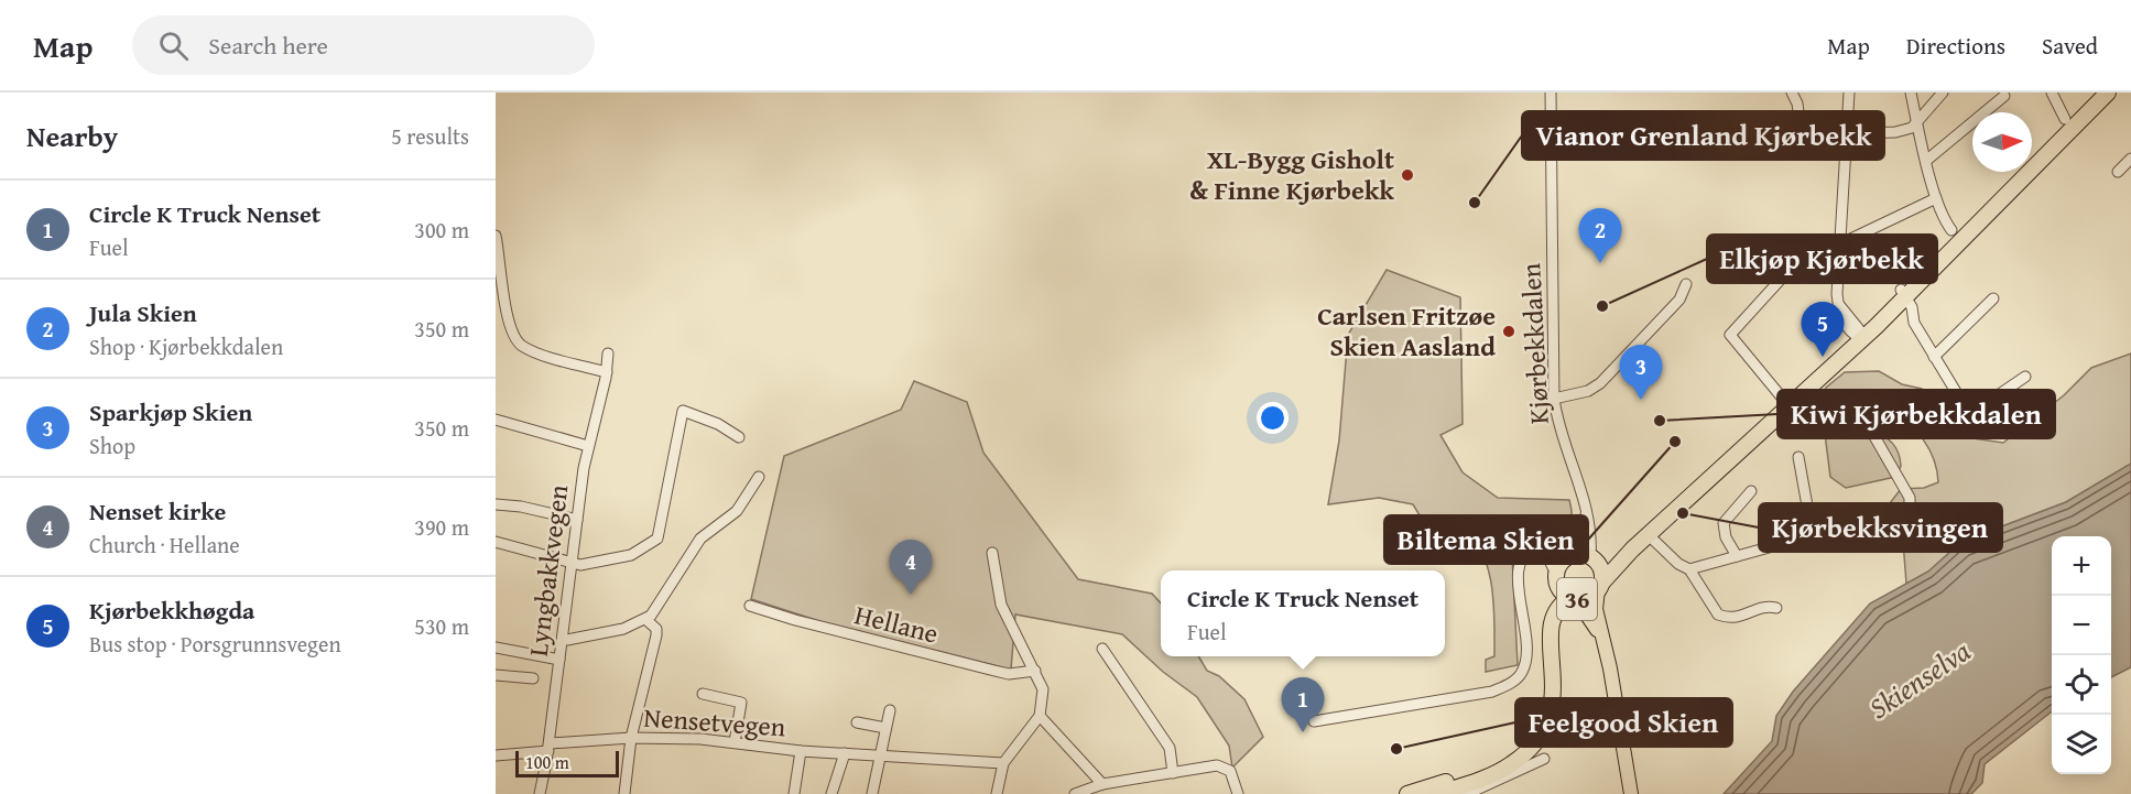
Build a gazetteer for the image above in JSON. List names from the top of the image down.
{
  "streets": {
    "highway": ["36"],
    "street": [
      "Kjørbekkdalen",
      "Lyngbakkvegen",
      "Hellane",
      "Nensetvegen"
    ]
  },
  "crossings": [
    ["Kjørbekkdalen", "36"],
    ["Lyngbakkvegen", "Nensetvegen"]
  ],
  "water": ["Skienselva"],
  "places": [
    "XL-Bygg Gisholt & Finne Kjørbekk",
    "Vianor Grenland Kjørbekk",
    "Elkjøp Kjørbekk",
    "Carlsen Fritzøe Skien Aasland",
    "Kiwi Kjørbekkdalen",
    "Biltema Skien",
    "Kjørbekksvingen",
    "Feelgood Skien"
  ],
  "scale_bar": "100 m",
  "north": "right",
  "page": {
    "header": "Map",
    "search": "Search here",
    "nav": ["Map", "Directions", "Saved"],
    "heading": ["Nearby", "5 results"],
    "list": [
      {
        "mark": "1",
        "name": "Circle K Truck Nenset",
        "note": "Fuel",
        "value": "300 m"
      },
      {
        "mark": "2",
        "name": "Jula Skien",
        "note": "Shop · Kjørbekkdalen",
        "value": "350 m"
      },
      {
        "mark": "3",
        "name": "Sparkjøp Skien",
        "note": "Shop",
        "value": "350 m"
      },
      {
        "mark": "4",
        "name": "Nenset kirke",
        "note": "Church · Hellane",
        "value": "390 m"
      },
      {
        "mark": "5",
        "name": "Kjørbekkhøgda",
        "note": "Bus stop · Porsgrunnsvegen",
        "value": "530 m"
      }
    ],
    "pins": [
      "2",
      "5",
      "3",
      "4",
      "1"
    ],
    "map_buttons": ["+", "−"],
    "popup": ["Circle K Truck Nenset", "Fuel"],
    "scale": "100 m"
  }
}
